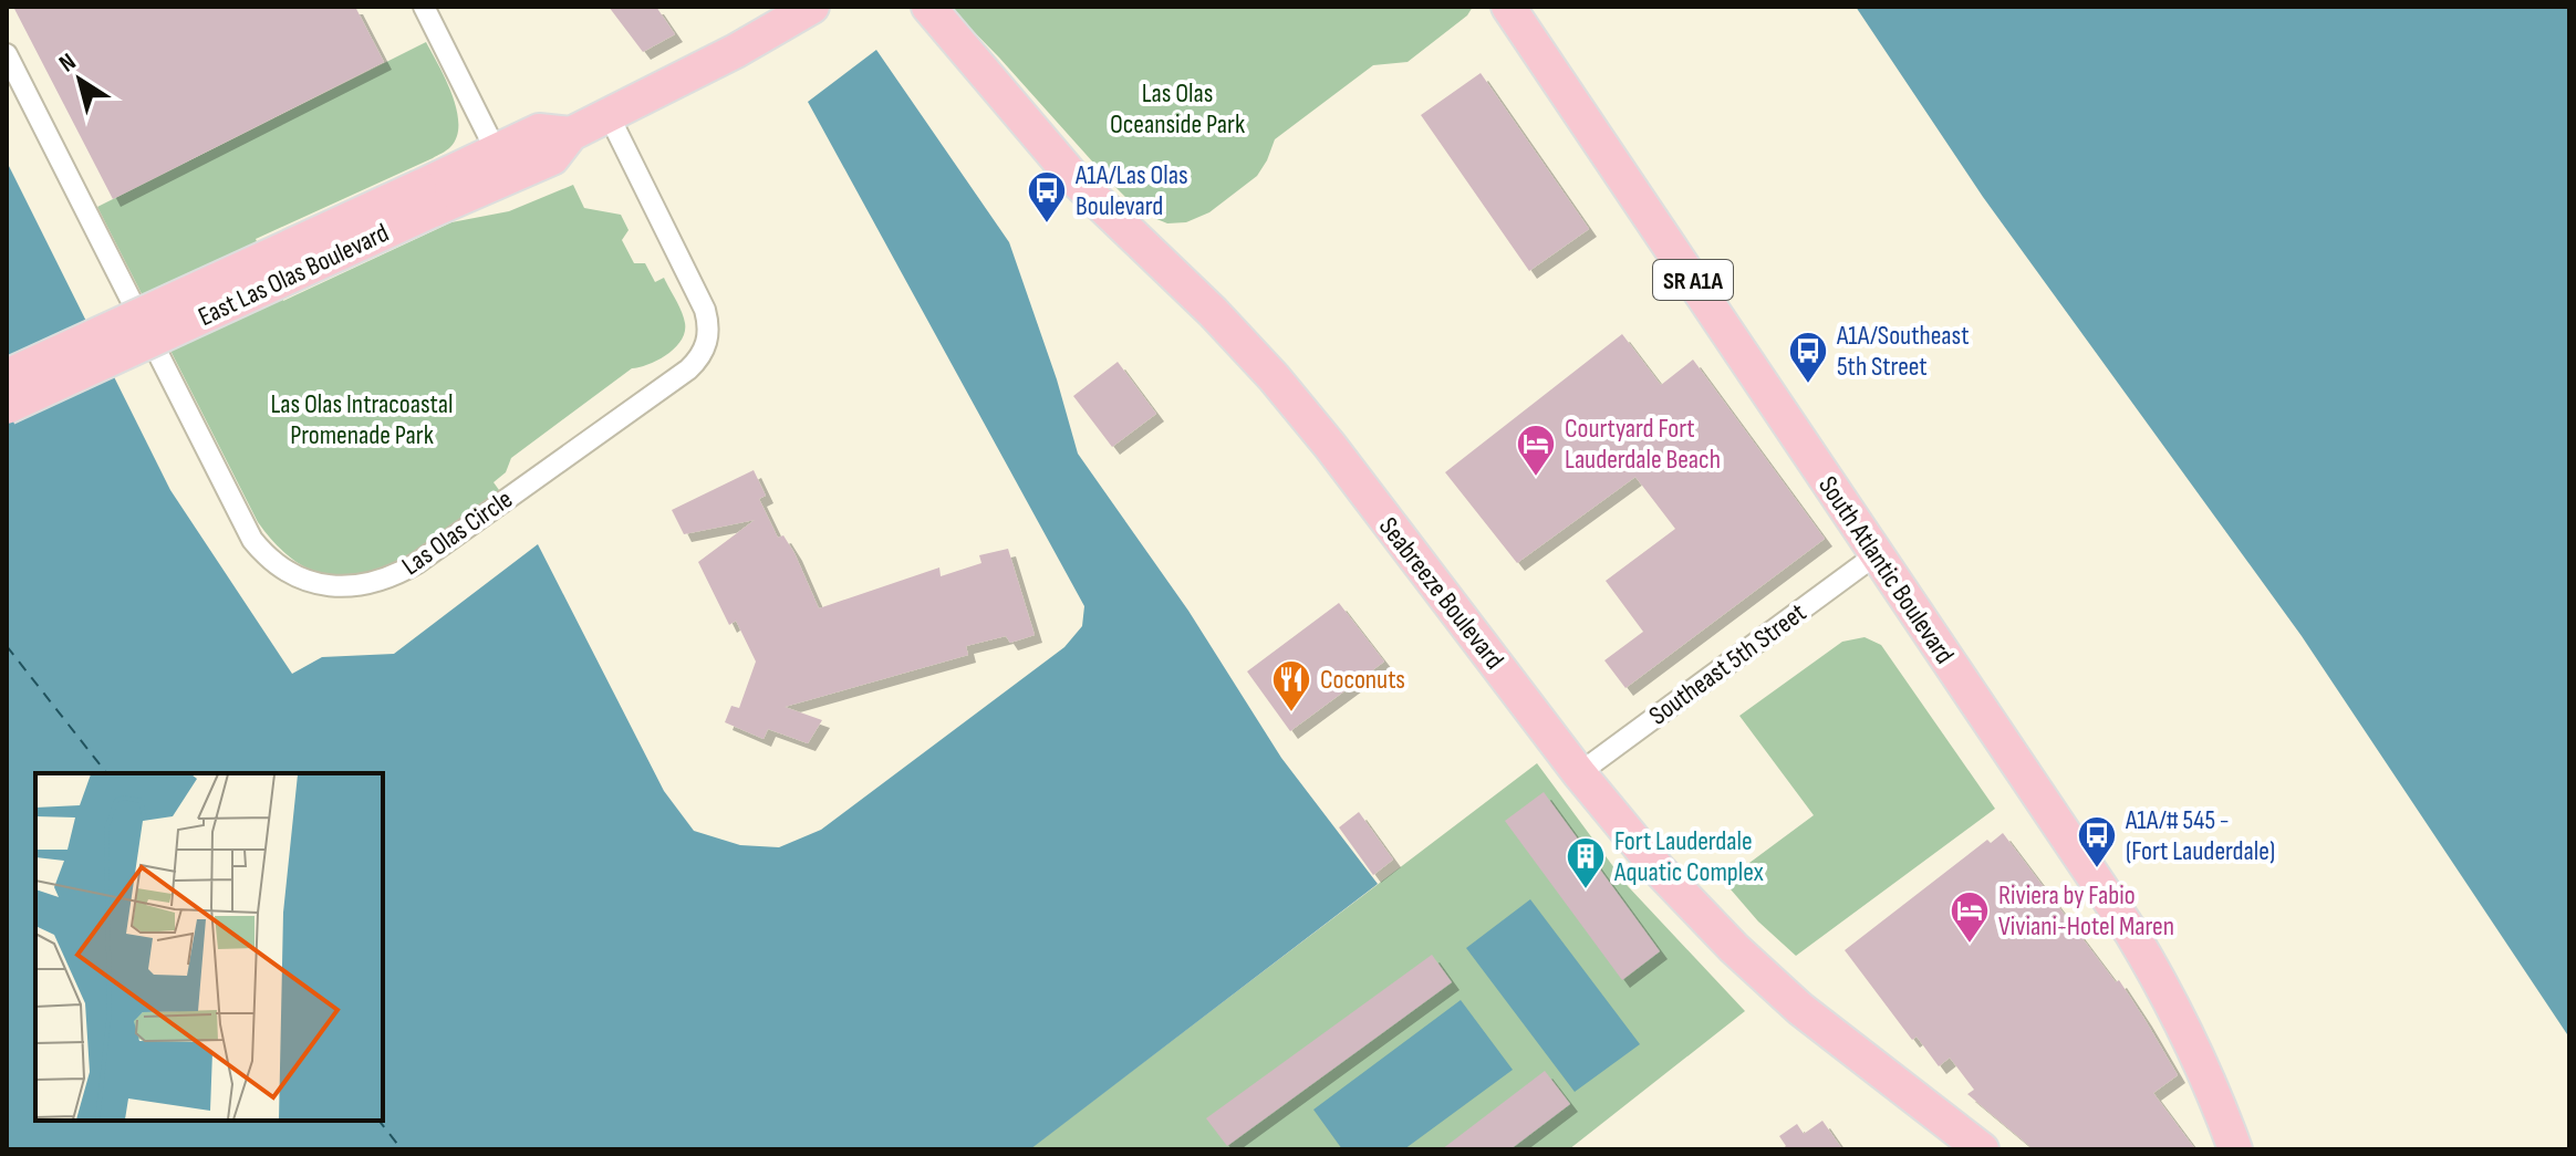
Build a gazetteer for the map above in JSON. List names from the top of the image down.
{
  "streets": {
    "main road": [
      "East Las Olas Boulevard",
      "SR A1A",
      "South Atlantic Boulevard",
      "Seabreeze Boulevard"
    ],
    "street": ["Las Olas Circle", "Southeast 5th Street"]
  },
  "crossings": [
    ["East Las Olas Boulevard", "Las Olas Circle"],
    ["South Atlantic Boulevard", "Southeast 5th Street"],
    ["Seabreeze Boulevard", "Southeast 5th Street"]
  ],
  "parks": ["Las Olas Oceanside Park", "Las Olas Intracoastal Promenade Park"],
  "places": {
    "bus stop": ["A1A/Las Olas Boulevard", "A1A/Southeast 5th Street", "A1A/# 545 - (Fort Lauderdale)"],
    "hotel": ["Courtyard Fort Lauderdale Beach", "Riviera by Fabio Viviani-Hotel Maren"],
    "restaurant": ["Coconuts"],
    "building": ["Fort Lauderdale Aquatic Complex"]
  },
  "north": "top left"
}
